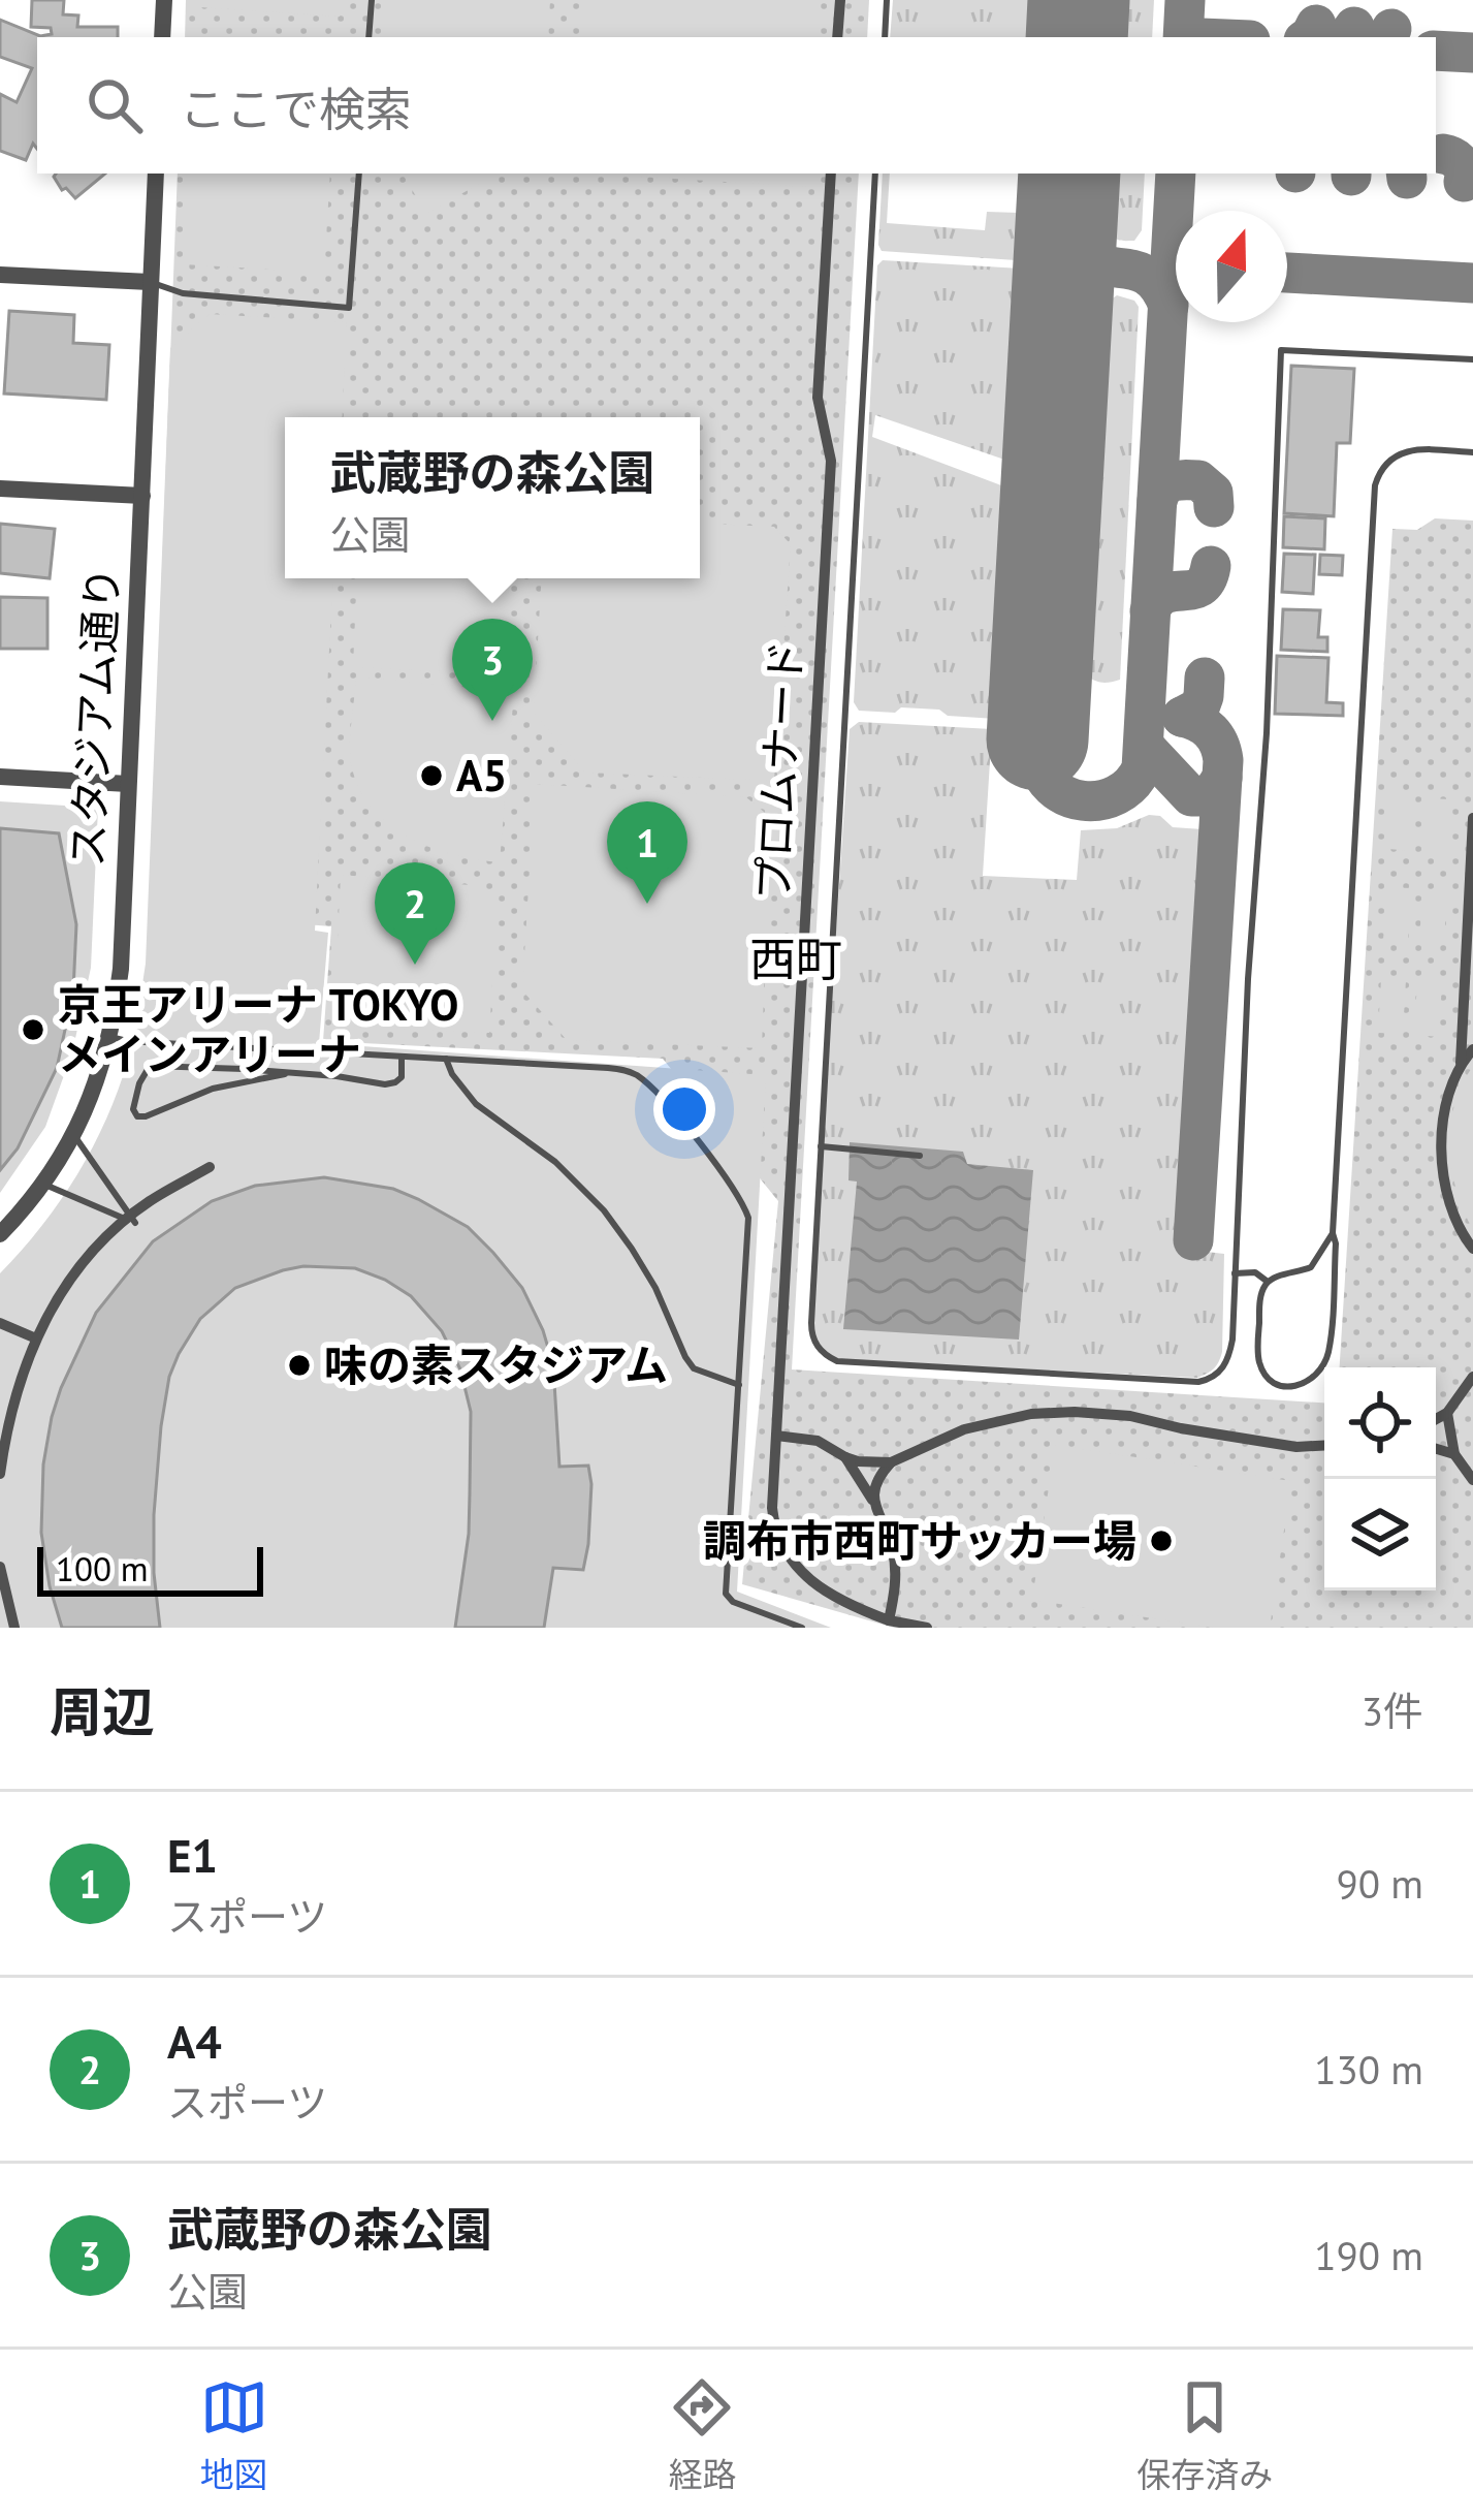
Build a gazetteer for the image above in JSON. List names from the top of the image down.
{
  "streets": {
    "street": ["スタジアム通り", "プロムナード"]
  },
  "districts": ["西町"],
  "places": [
    "A5",
    "京王アリーナ TOKYO メインアリーナ",
    "味の素スタジアム",
    "調布市西町サッカー場"
  ],
  "scale_bar": "100 m",
  "north": "top",
  "page": {
    "search": "ここで検索",
    "popup": ["武蔵野の森公園", "公園"],
    "pins": ["3", "1", "2"],
    "scale": "100 m",
    "heading": ["周辺", "3件"],
    "list": [
      {
        "mark": "1",
        "name": "E1",
        "note": "スポーツ",
        "value": "90 m"
      },
      {
        "mark": "2",
        "name": "A4",
        "note": "スポーツ",
        "value": "130 m"
      },
      {
        "mark": "3",
        "name": "武蔵野の森公園",
        "note": "公園",
        "value": "190 m"
      }
    ],
    "nav": ["地図", "経路", "保存済み"]
  }
}
